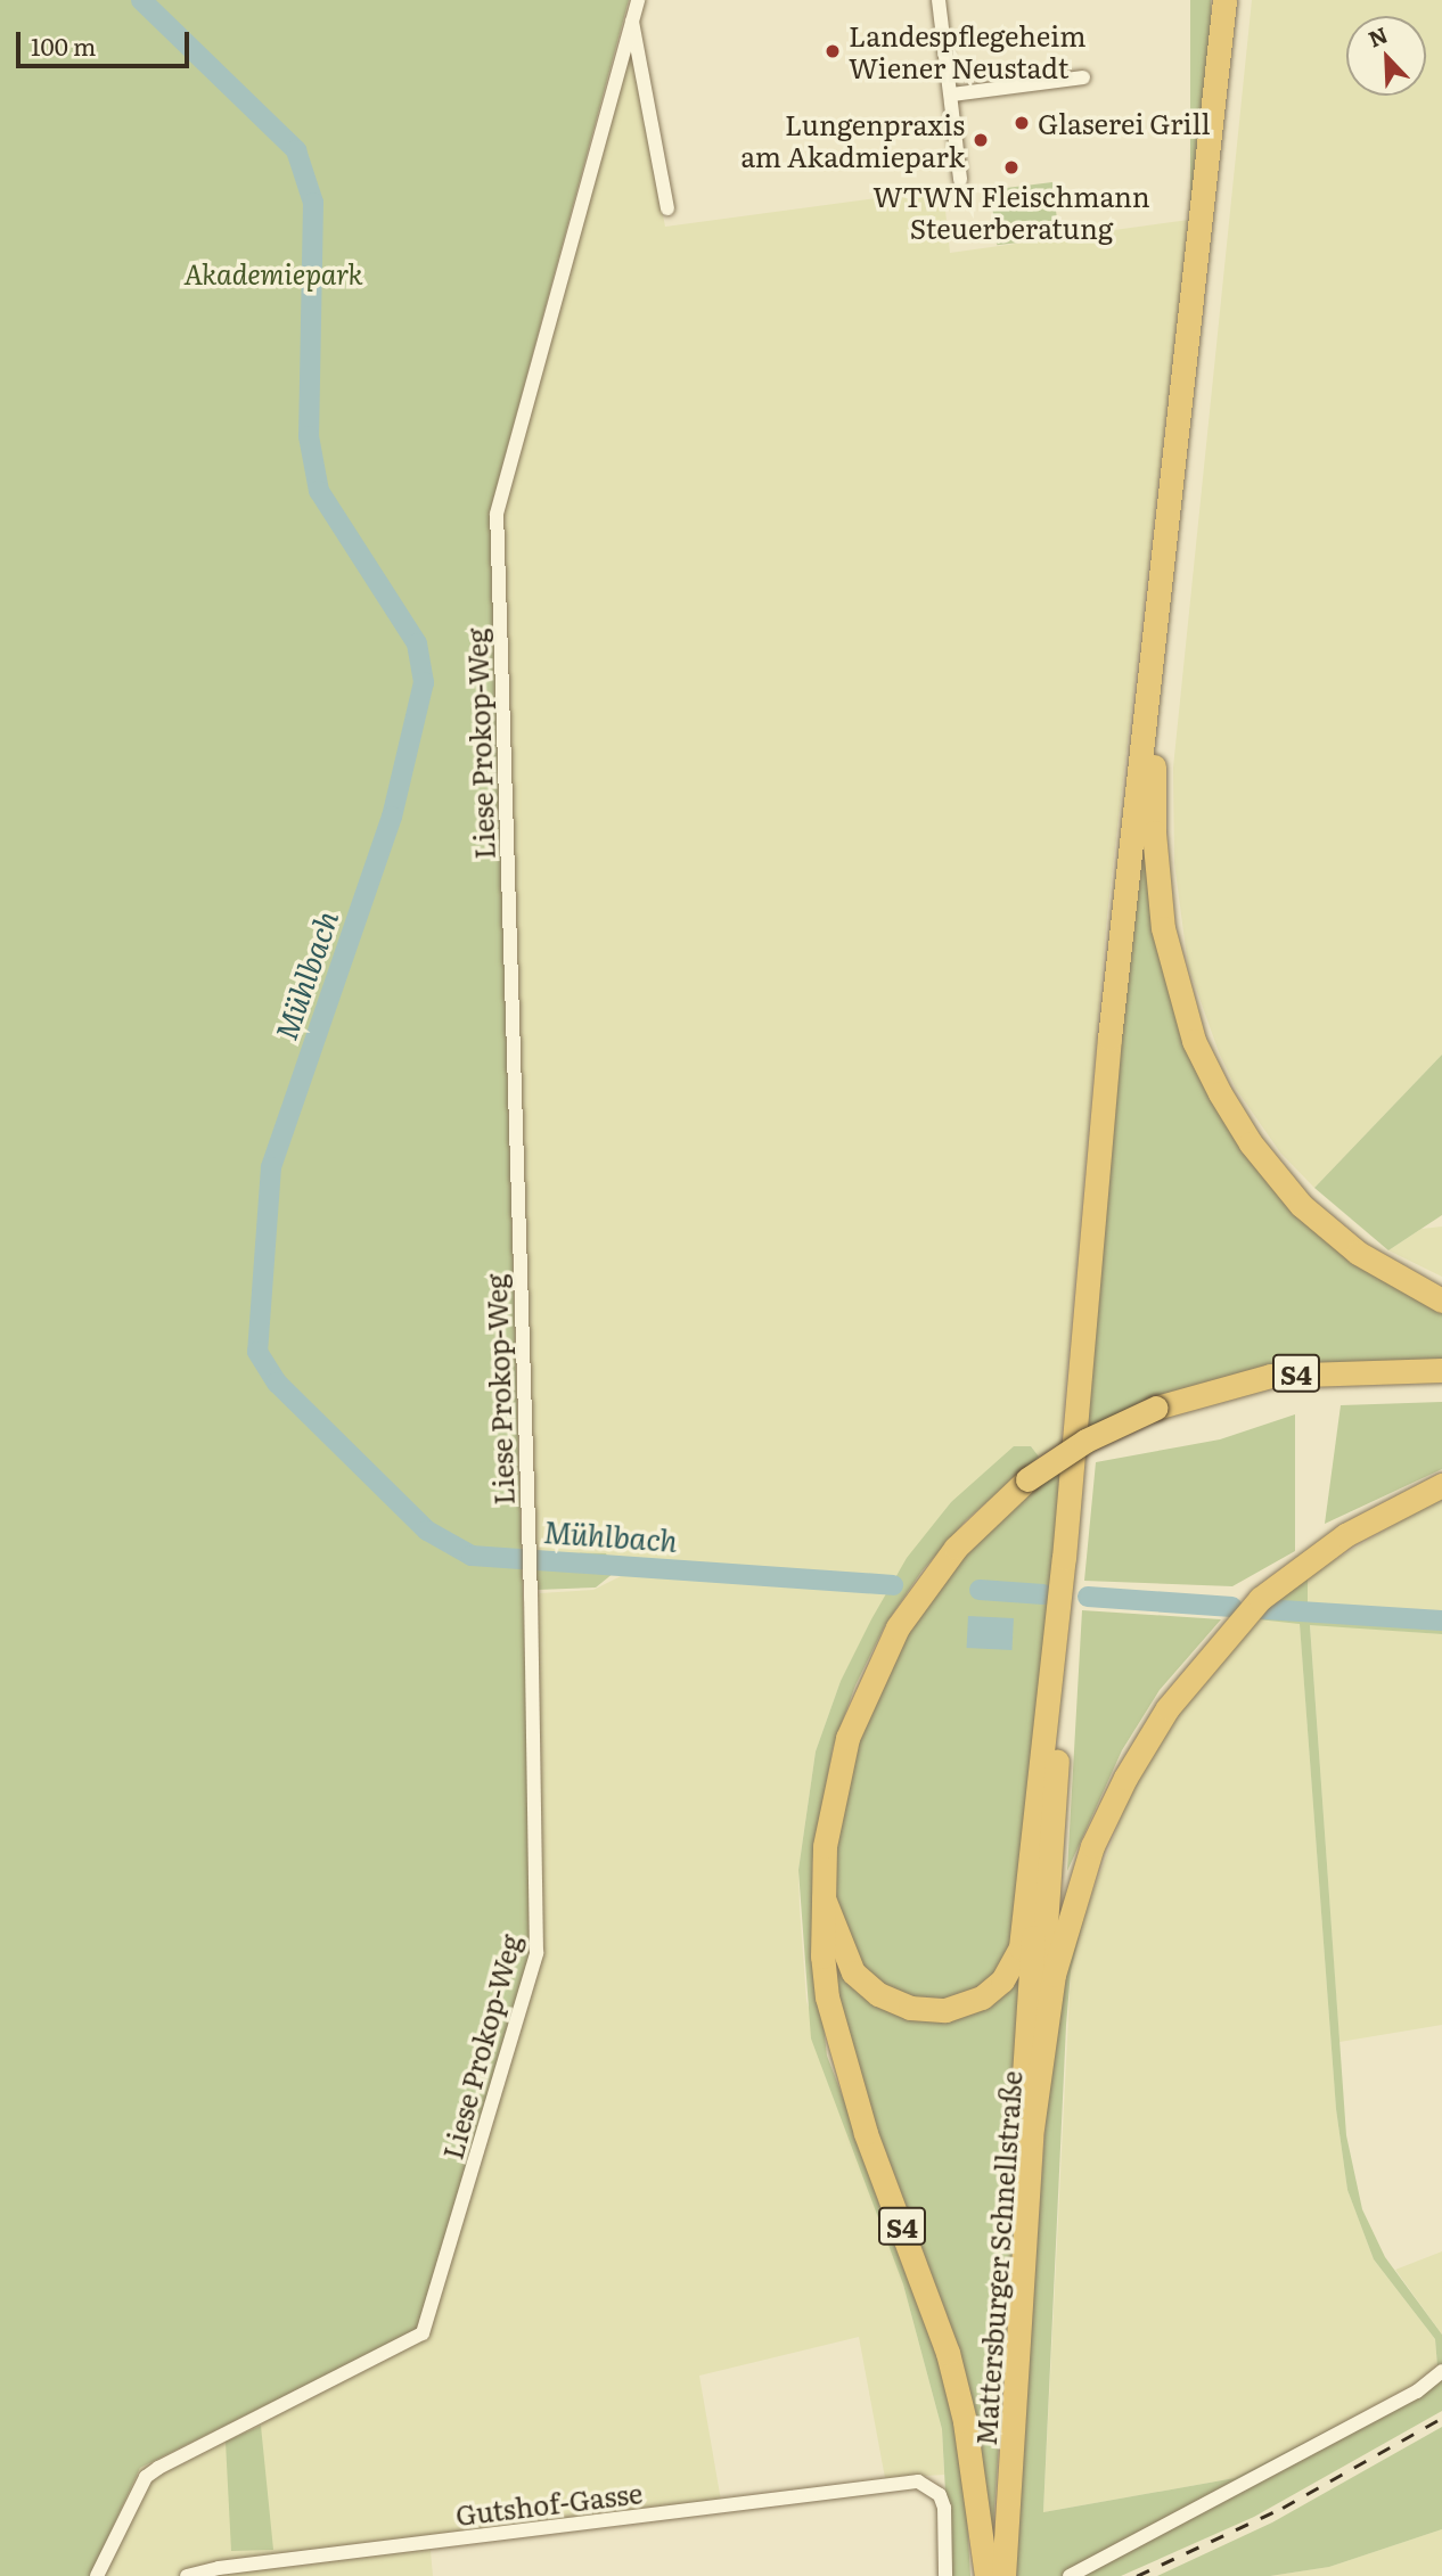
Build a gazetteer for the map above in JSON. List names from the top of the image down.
{
  "streets": {
    "highway": ["S4", "Mattersburger Schnellstraße"],
    "street": ["Liese Prokop-Weg", "Gutshof-Gasse"]
  },
  "water": ["Mühlbach"],
  "parks": ["Akademiepark"],
  "places": [
    "Landespflegeheim Wiener Neustadt",
    "Glaserei Grill",
    "Lungenpraxis am Akadmiepark",
    "WTWN Fleischmann Steuerberatung"
  ],
  "scale_bar": "100 m",
  "north": "top left"
}
